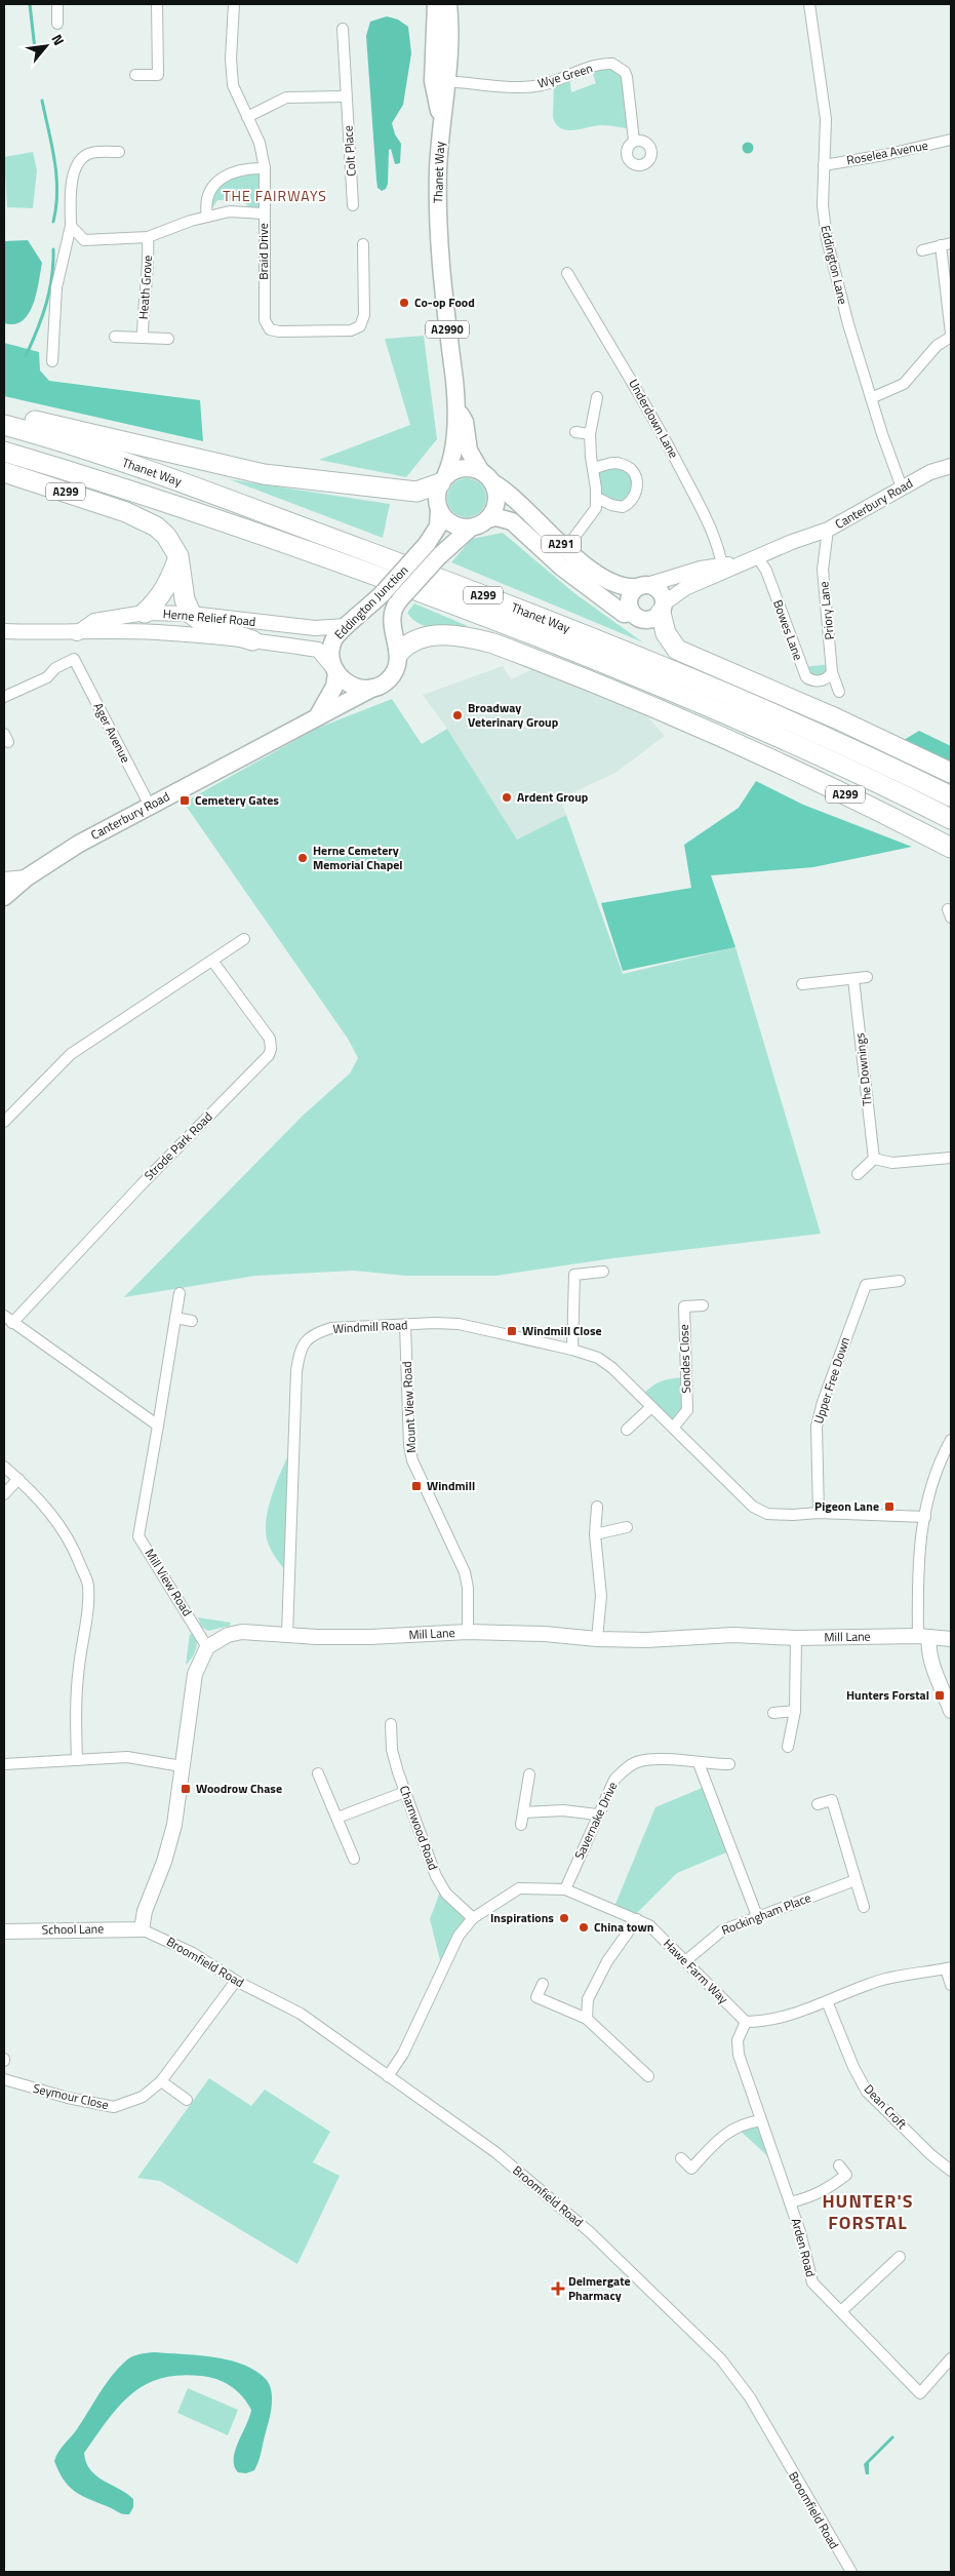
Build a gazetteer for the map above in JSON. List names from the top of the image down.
{
  "streets": {
    "highway": ["Thanet Way", "A299"],
    "main road": [
      "A2990",
      "Canterbury Road",
      "A291",
      "Eddington Junction"
    ],
    "street": [
      "Wye Green",
      "Colt Place",
      "Roselea Avenue",
      "Braid Drive",
      "Eddington Lane",
      "Heath Grove",
      "Underdown Lane",
      "Priory Lane",
      "Herne Relief Road",
      "Bowes Lane",
      "Ager Avenue",
      "The Downings",
      "Strode Park Road",
      "Windmill Road",
      "Sondes Close",
      "Upper Free Down",
      "Mount View Road",
      "Mill View Road",
      "Mill Lane",
      "Savernake Drive",
      "Charnwood Road",
      "Rockingham Place",
      "School Lane",
      "Broomfield Road",
      "Hawe Farm Way",
      "Seymour Close",
      "Dean Croft",
      "Arden Road"
    ]
  },
  "crossings": [
    ["Wye Green", "Thanet Way"],
    ["Roselea Avenue", "Eddington Lane"],
    ["Thanet Way", "A291"],
    ["Thanet Way", "Eddington Junction"],
    ["Eddington Lane", "Canterbury Road"],
    ["Underdown Lane", "Canterbury Road"],
    ["A299", "Eddington Junction"],
    ["A299", "Herne Relief Road"],
    ["Canterbury Road", "A291"],
    ["Canterbury Road", "Eddington Junction"],
    ["Canterbury Road", "Priory Lane"],
    ["Canterbury Road", "Bowes Lane"],
    ["Canterbury Road", "Ager Avenue"],
    ["A291", "Eddington Junction"],
    ["Eddington Junction", "Herne Relief Road"],
    ["Priory Lane", "Bowes Lane"],
    ["Windmill Road", "Sondes Close"],
    ["Windmill Road", "Upper Free Down"],
    ["Windmill Road", "Mount View Road"],
    ["Windmill Road", "Mill Lane"],
    ["Mount View Road", "Mill Lane"],
    ["Mill View Road", "Mill Lane"],
    ["Savernake Drive", "Hawe Farm Way"],
    ["Charnwood Road", "Hawe Farm Way"],
    ["Rockingham Place", "Hawe Farm Way"],
    ["School Lane", "Broomfield Road"],
    ["Broomfield Road", "Hawe Farm Way"],
    ["Broomfield Road", "Seymour Close"],
    ["Hawe Farm Way", "Arden Road"]
  ],
  "districts": ["THE FAIRWAYS", "HUNTER'S FORSTAL"],
  "places": {
    "other": [
      "Co-op Food",
      "Broadway Veterinary Group",
      "Ardent Group",
      "Herne Cemetery Memorial Chapel",
      "Inspirations",
      "China town"
    ],
    "transit": [
      "Cemetery Gates",
      "Windmill Close",
      "Windmill",
      "Pigeon Lane",
      "Hunters Forstal",
      "Woodrow Chase"
    ],
    "health": ["Delmergate Pharmacy"]
  },
  "north": "top right"
}
